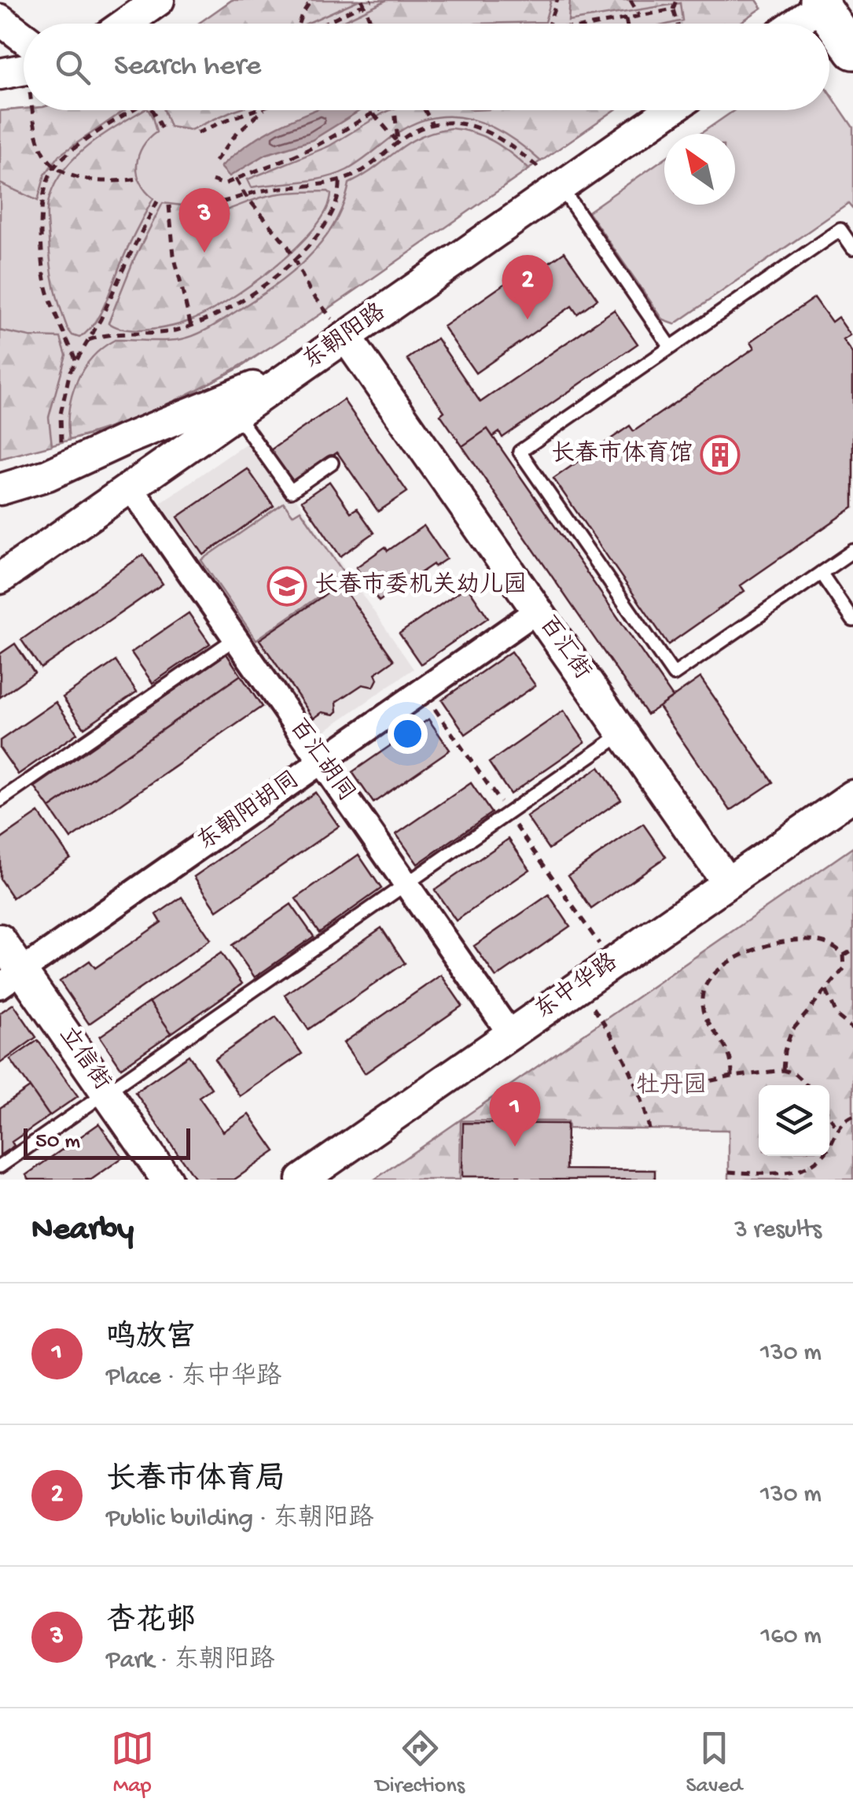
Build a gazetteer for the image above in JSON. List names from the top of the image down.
{
  "streets": {
    "street": [
      "东朝阳路",
      "百汇街",
      "百汇胡同",
      "东朝阳胡同",
      "东中华路",
      "立信街"
    ]
  },
  "crossings": [
    ["东朝阳路", "百汇街"],
    ["东朝阳路", "百汇胡同"],
    ["百汇街", "东朝阳胡同"],
    ["百汇街", "东中华路"],
    ["百汇胡同", "东朝阳胡同"],
    ["百汇胡同", "东中华路"],
    ["东朝阳胡同", "立信街"]
  ],
  "parks": ["牡丹园"],
  "places": {
    "building": ["长春市体育馆"],
    "school or university": ["长春市委机关幼儿园"]
  },
  "scale_bar": "50 m",
  "north": "top left",
  "page": {
    "search": "Search here",
    "pins": ["3", "2", "1"],
    "scale": "50 m",
    "heading": ["Nearby", "3 results"],
    "list": [
      {
        "mark": "1",
        "name": "鸣放宫",
        "note": "Place · 东中华路",
        "value": "130 m"
      },
      {
        "mark": "2",
        "name": "长春市体育局",
        "note": "Public building · 东朝阳路",
        "value": "130 m"
      },
      {
        "mark": "3",
        "name": "杏花邨",
        "note": "Park · 东朝阳路",
        "value": "160 m"
      }
    ],
    "nav": ["Map", "Directions", "Saved"]
  }
}
